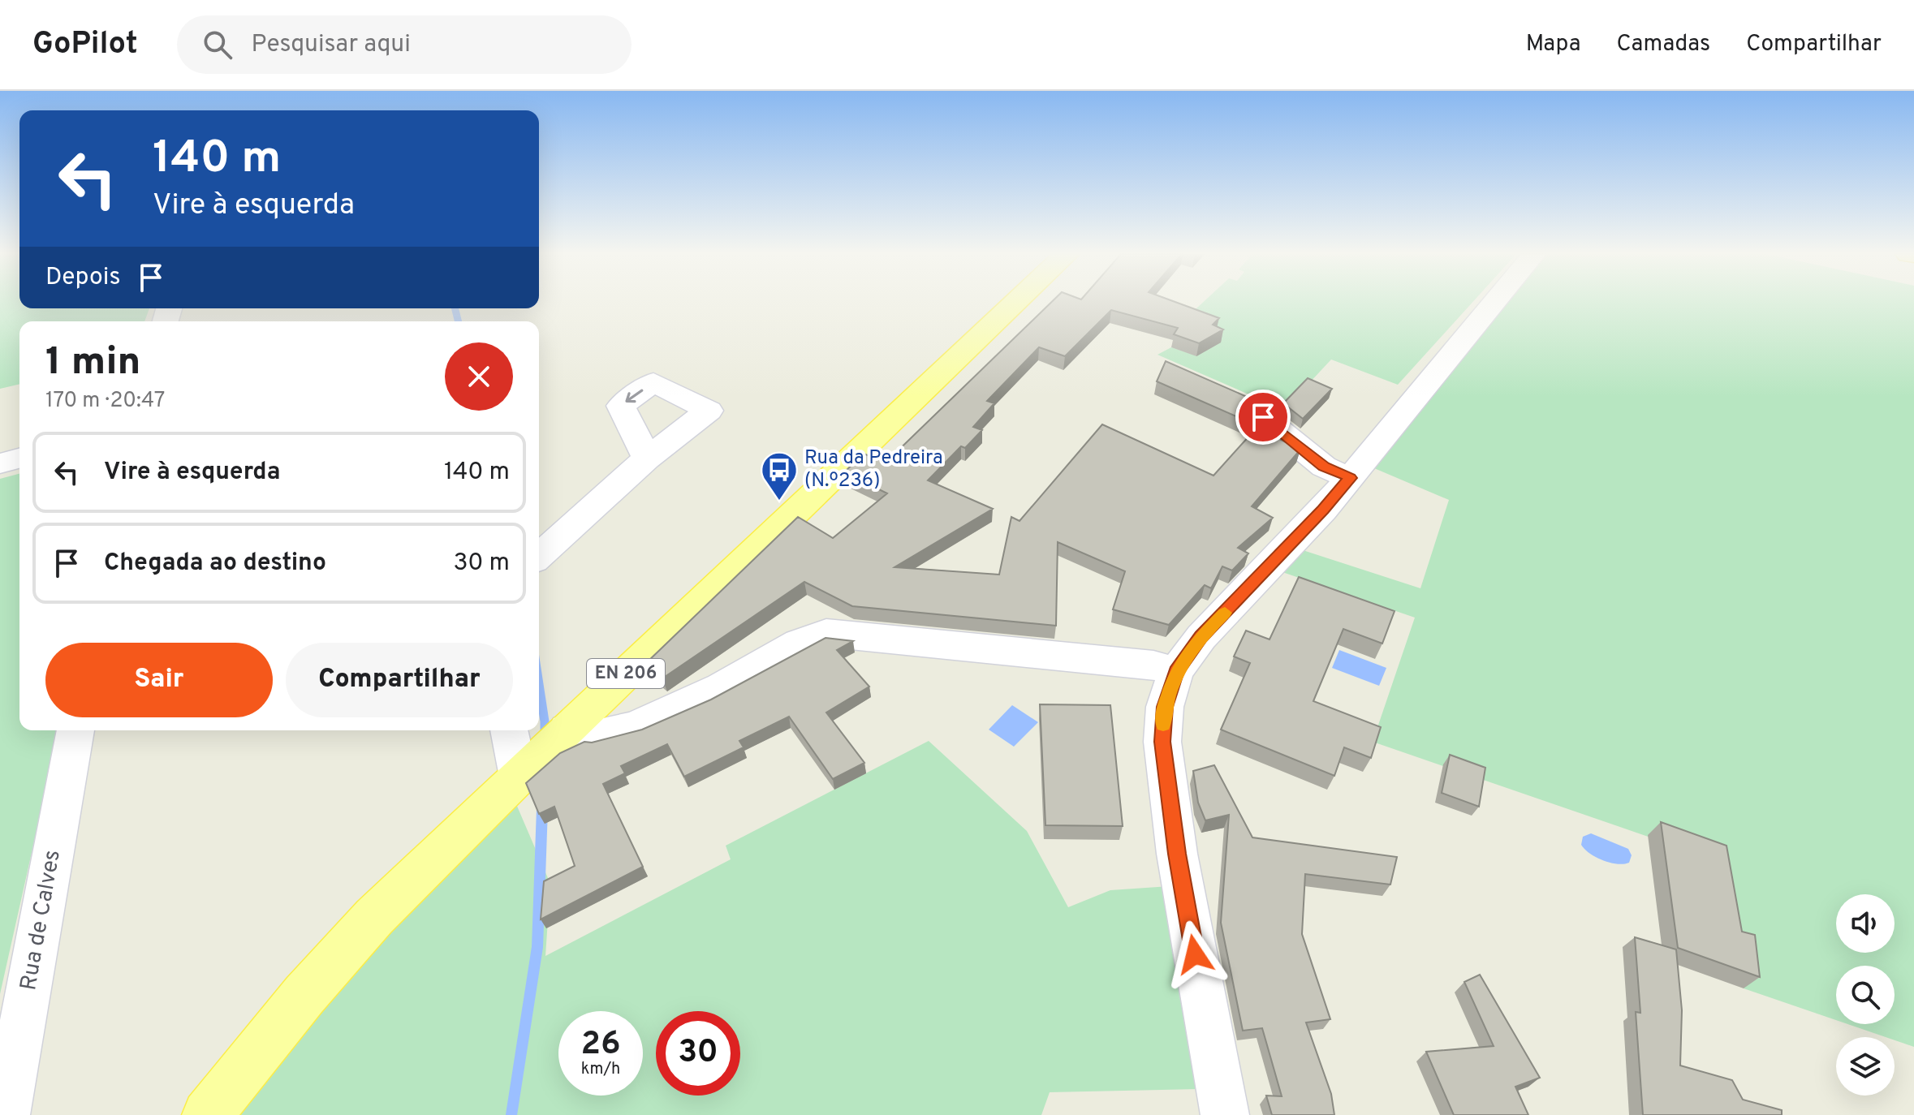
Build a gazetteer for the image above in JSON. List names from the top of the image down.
{
  "streets": {
    "main road": ["EN 206"],
    "street": ["Rua de Calves"]
  },
  "places": {
    "bus stop": ["Rua da Pedreira (N.º236)"]
  },
  "page": {
    "header": "GoPilot",
    "search": "Pesquisar aqui",
    "nav": ["Mapa", "Camadas", "Compartilhar"],
    "turn": ["140 m", "Vire à esquerda"],
    "then": "Depois",
    "heading": ["1 min", "170 m · 20:47"],
    "list": [
      {
        "name": "Vire à esquerda",
        "value": "140 m"
      },
      {
        "name": "Chegada ao destino",
        "value": "30 m"
      }
    ],
    "buttons": ["Sair", "Compartilhar"],
    "speed": "26 km/h",
    "limit": "30"
  }
}
